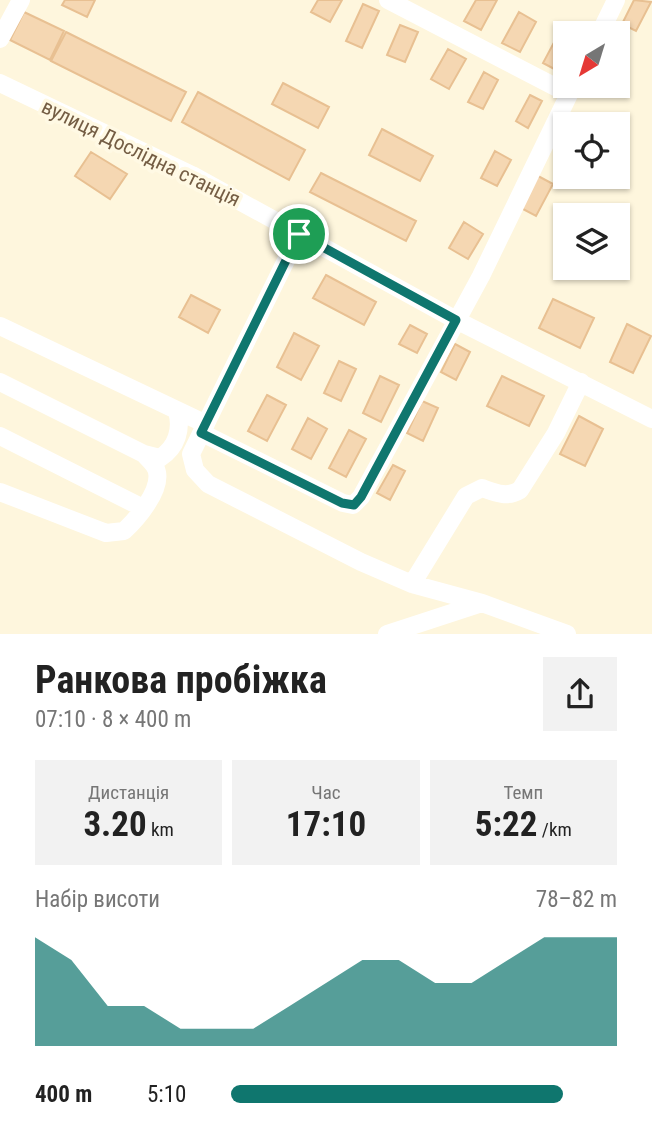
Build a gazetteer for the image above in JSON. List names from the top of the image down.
{
  "streets": {
    "street": ["вулиця Дослідна станція"]
  },
  "north": "bottom left",
  "page": {
    "heading": ["Ранкова пробіжка", "07:10 · 8 × 400 m"],
    "stats": [
      ["Дистанція", "3.20 km"],
      ["Час", "17:10"],
      ["Темп", "5:22 /km"]
    ],
    "chart": ["Набір висоти", "78–82 m"],
    "list": [
      {
        "name": "400 m",
        "note": "5:10"
      }
    ]
  }
}
